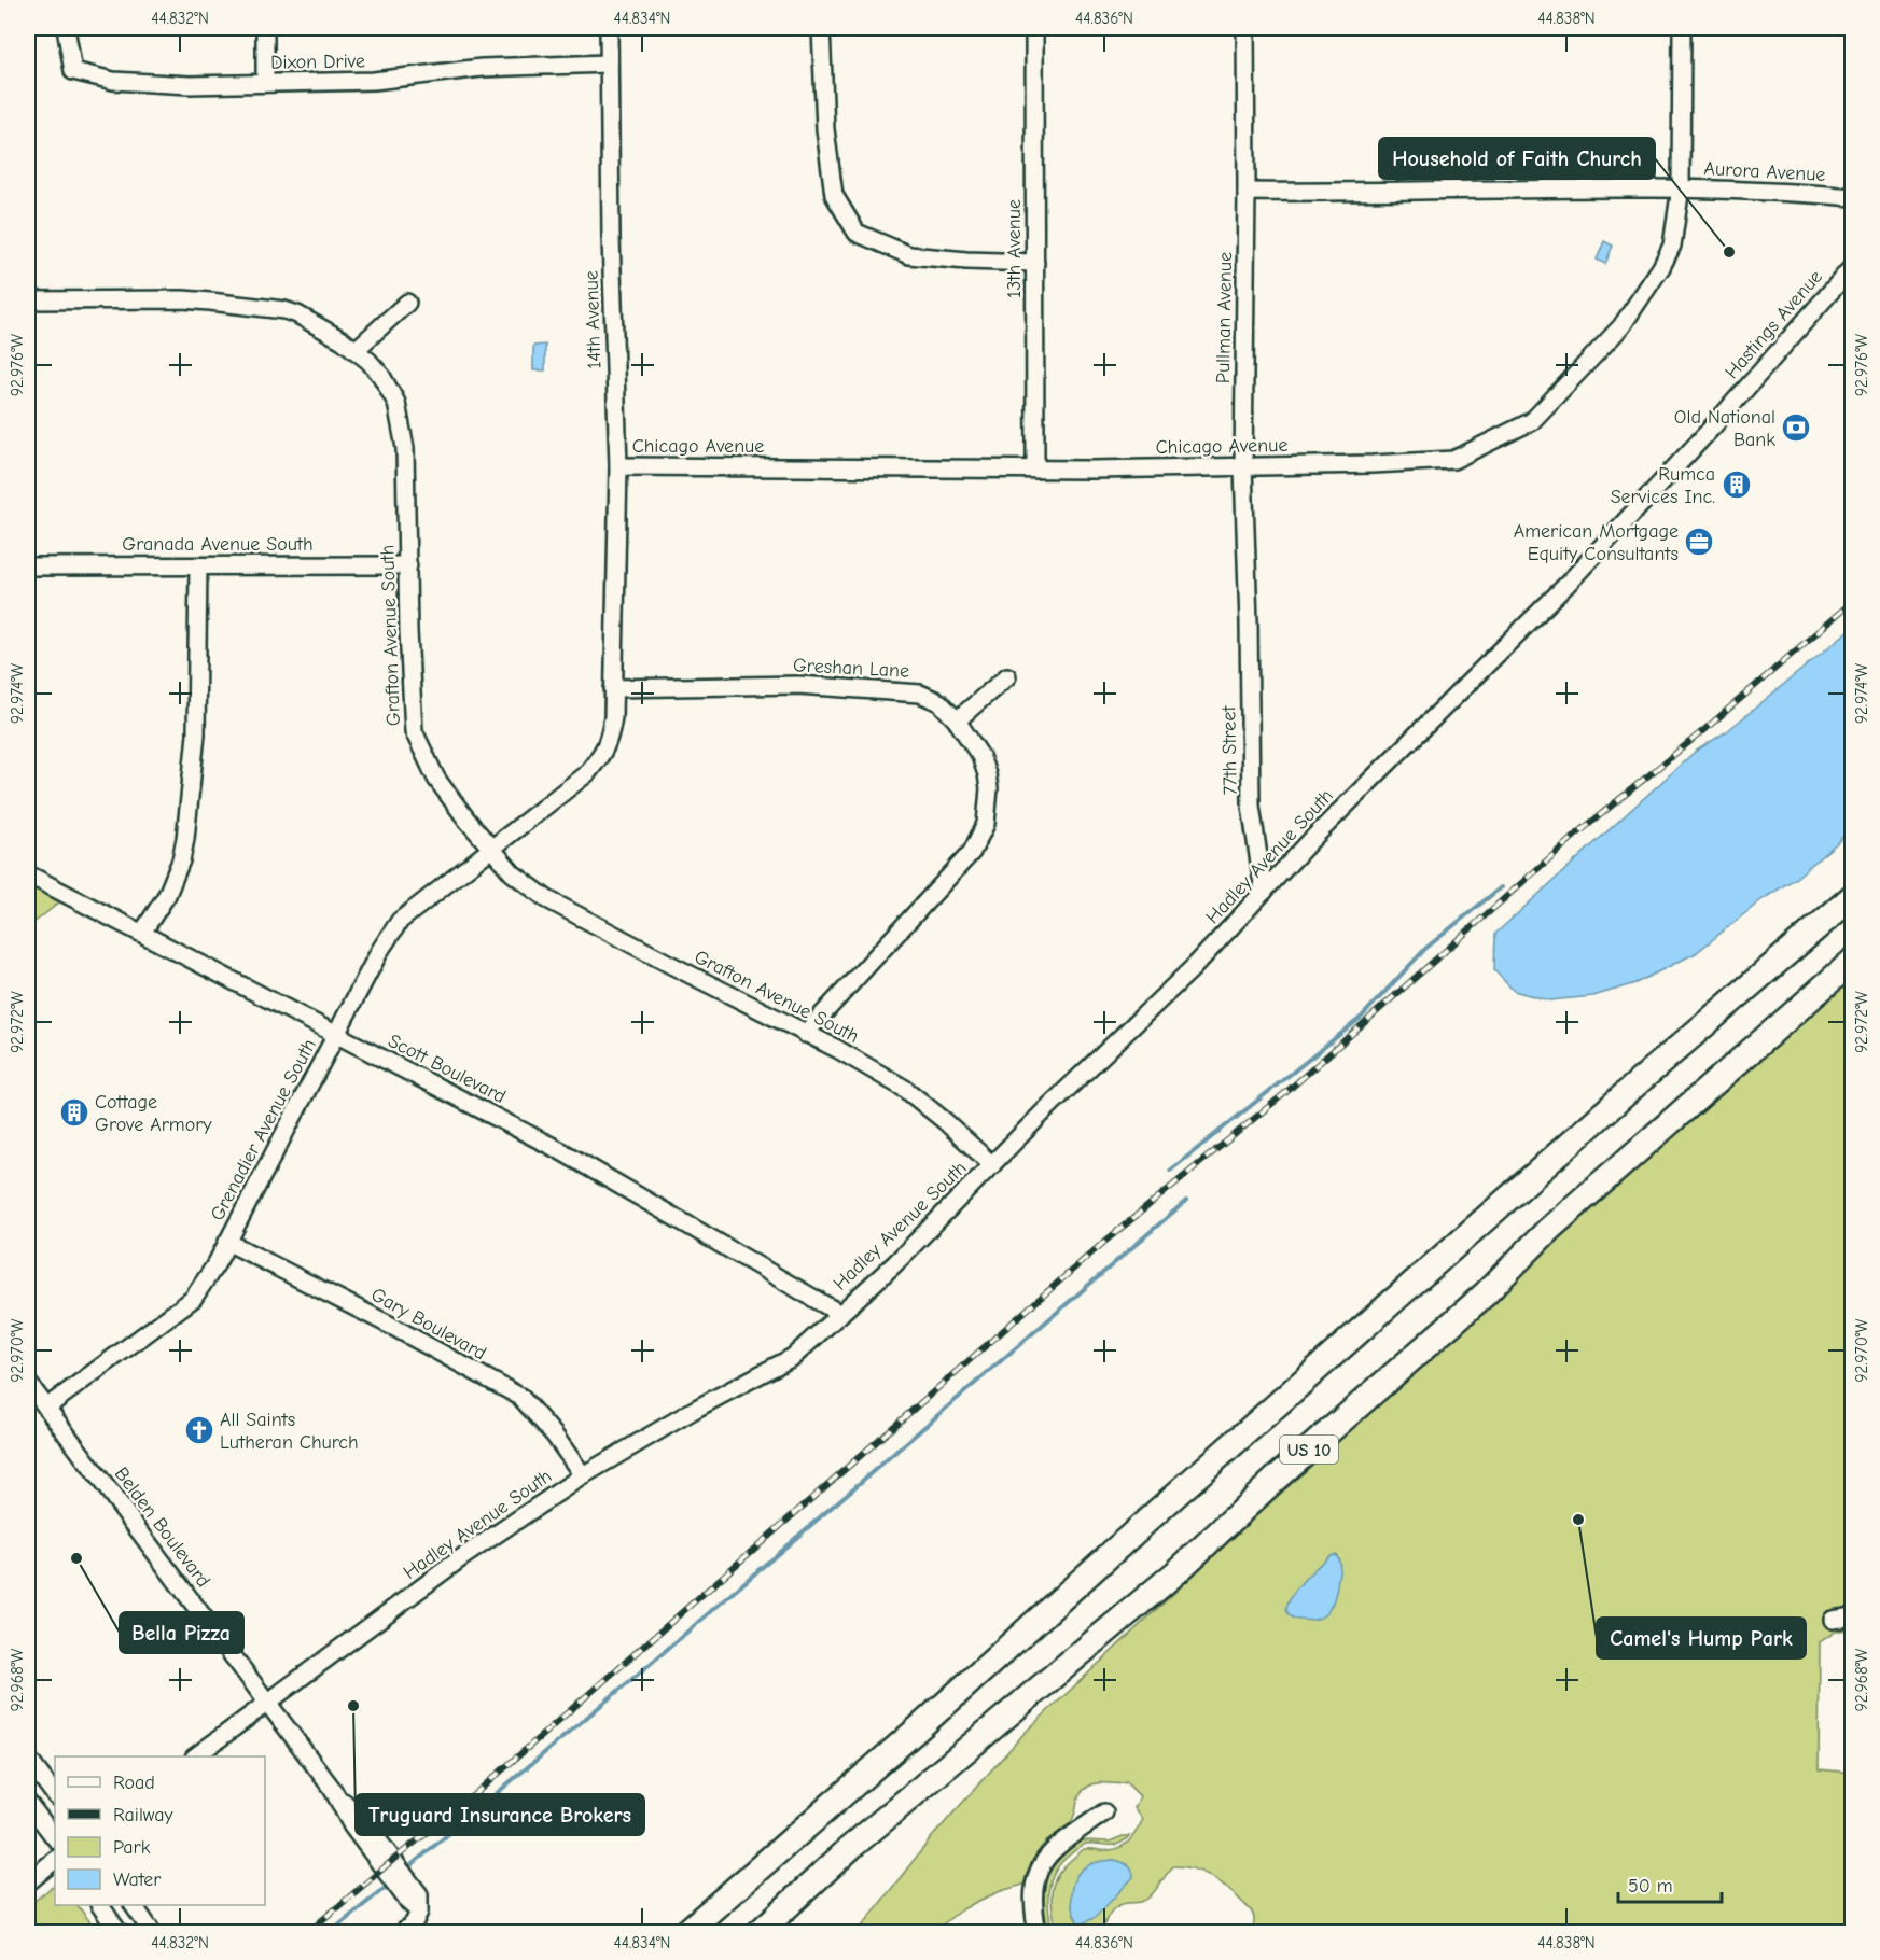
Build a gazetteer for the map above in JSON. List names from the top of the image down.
{
  "streets": {
    "highway": ["US 10"],
    "street": [
      "Dixon Drive",
      "Aurora Avenue",
      "13th Avenue",
      "Pullman Avenue",
      "14th Avenue",
      "Hastings Avenue",
      "Chicago Avenue",
      "Granada Avenue South",
      "Grafton Avenue South",
      "Greshan Lane",
      "77th Street",
      "Hadley Avenue South",
      "Scott Boulevard",
      "Grenadier Avenue South",
      "Gary Boulevard",
      "Belden Boulevard"
    ]
  },
  "crossings": [
    ["Dixon Drive", "14th Avenue"],
    ["Aurora Avenue", "Pullman Avenue"],
    ["Aurora Avenue", "Chicago Avenue"],
    ["13th Avenue", "Chicago Avenue"],
    ["Pullman Avenue", "Chicago Avenue"],
    ["Pullman Avenue", "77th Street"],
    ["14th Avenue", "Chicago Avenue"],
    ["14th Avenue", "Greshan Lane"],
    ["14th Avenue", "Grenadier Avenue South"],
    ["Hastings Avenue", "Hadley Avenue South"],
    ["Granada Avenue South", "Grafton Avenue South"],
    ["Grafton Avenue South", "Greshan Lane"],
    ["Grafton Avenue South", "Hadley Avenue South"],
    ["Grafton Avenue South", "Grenadier Avenue South"],
    ["Greshan Lane", "Grenadier Avenue South"],
    ["77th Street", "Hadley Avenue South"],
    ["Hadley Avenue South", "Scott Boulevard"],
    ["Hadley Avenue South", "Gary Boulevard"],
    ["Hadley Avenue South", "Belden Boulevard"],
    ["Scott Boulevard", "Grenadier Avenue South"],
    ["Grenadier Avenue South", "Gary Boulevard"],
    ["Grenadier Avenue South", "Belden Boulevard"]
  ],
  "places": {
    "other": [
      "Household of Faith Church",
      "Camel's Hump Park",
      "Bella Pizza",
      "Truguard Insurance Brokers"
    ],
    "bank": ["Old National Bank"],
    "building": ["Rumca Services Inc.", "Cottage Grove Armory"],
    "office": ["American Mortgage Equity Consultants"],
    "church": ["All Saints Lutheran Church"]
  },
  "legend": [
    "Road",
    "Railway",
    "Park",
    "Water"
  ],
  "scale_bar": "50 m",
  "coordinates": [
    "44.832°N",
    "44.834°N",
    "44.836°N",
    "44.838°N",
    "92.976°W",
    "92.974°W",
    "92.972°W",
    "92.970°W",
    "92.968°W"
  ]
}
